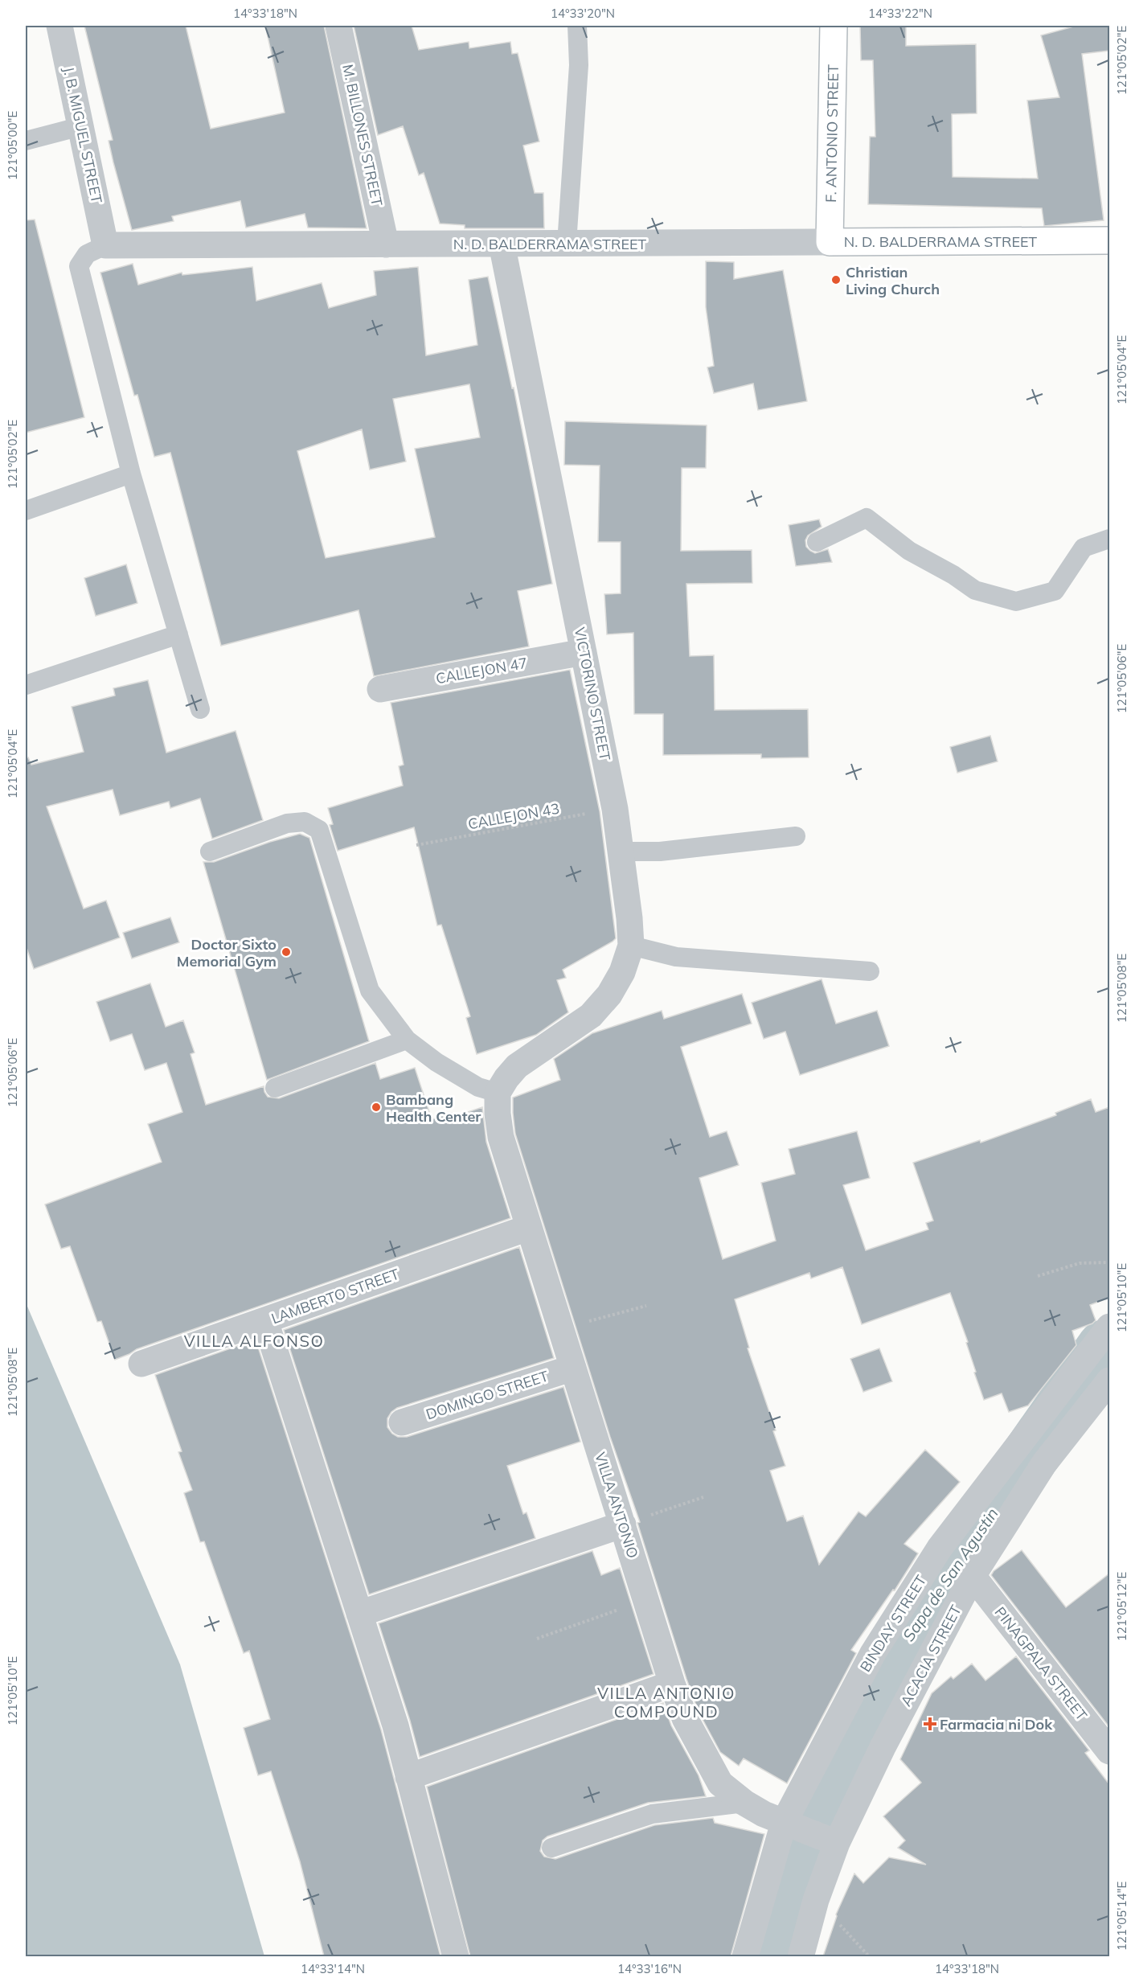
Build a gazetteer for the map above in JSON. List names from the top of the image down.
{
  "streets": {
    "street": [
      "F. ANTONIO STREET",
      "J. B. MIGUEL STREET",
      "M. BILLONES STREET",
      "N. D. BALDERRAMA STREET",
      "CALLEJON 47",
      "VICTORINO STREET",
      "LAMBERTO STREET",
      "DOMINGO STREET",
      "VILLA ANTONIO",
      "BINDAY STREET",
      "ACACIA STREET",
      "PINAGPALA STREET"
    ],
    "path": ["CALLEJON 43"]
  },
  "crossings": [
    ["F. ANTONIO STREET", "N. D. BALDERRAMA STREET"],
    ["J. B. MIGUEL STREET", "N. D. BALDERRAMA STREET"],
    ["M. BILLONES STREET", "N. D. BALDERRAMA STREET"],
    ["N. D. BALDERRAMA STREET", "VICTORINO STREET"],
    ["CALLEJON 47", "VICTORINO STREET"],
    ["VICTORINO STREET", "CALLEJON 43"],
    ["VICTORINO STREET", "VILLA ANTONIO"],
    ["LAMBERTO STREET", "VILLA ANTONIO"],
    ["DOMINGO STREET", "VILLA ANTONIO"],
    ["VILLA ANTONIO", "BINDAY STREET"],
    ["VILLA ANTONIO", "ACACIA STREET"],
    ["ACACIA STREET", "PINAGPALA STREET"]
  ],
  "districts": ["VILLA ALFONSO", "VILLA ANTONIO COMPOUND"],
  "water": ["Sapa de San Agustin"],
  "places": {
    "other": ["Christian Living Church", "Doctor Sixto Memorial Gym", "Bambang Health Center"],
    "health": ["Farmacia ni Dok"]
  },
  "coordinates": [
    "14°33'18\"N",
    "14°33'20\"N",
    "14°33'22\"N",
    "121°05'02\"E",
    "121°05'00\"E",
    "121°05'04\"E",
    "121°05'06\"E",
    "121°05'08\"E",
    "121°05'10\"E",
    "121°05'12\"E",
    "121°05'14\"E",
    "14°33'14\"N",
    "14°33'16\"N"
  ]
}
